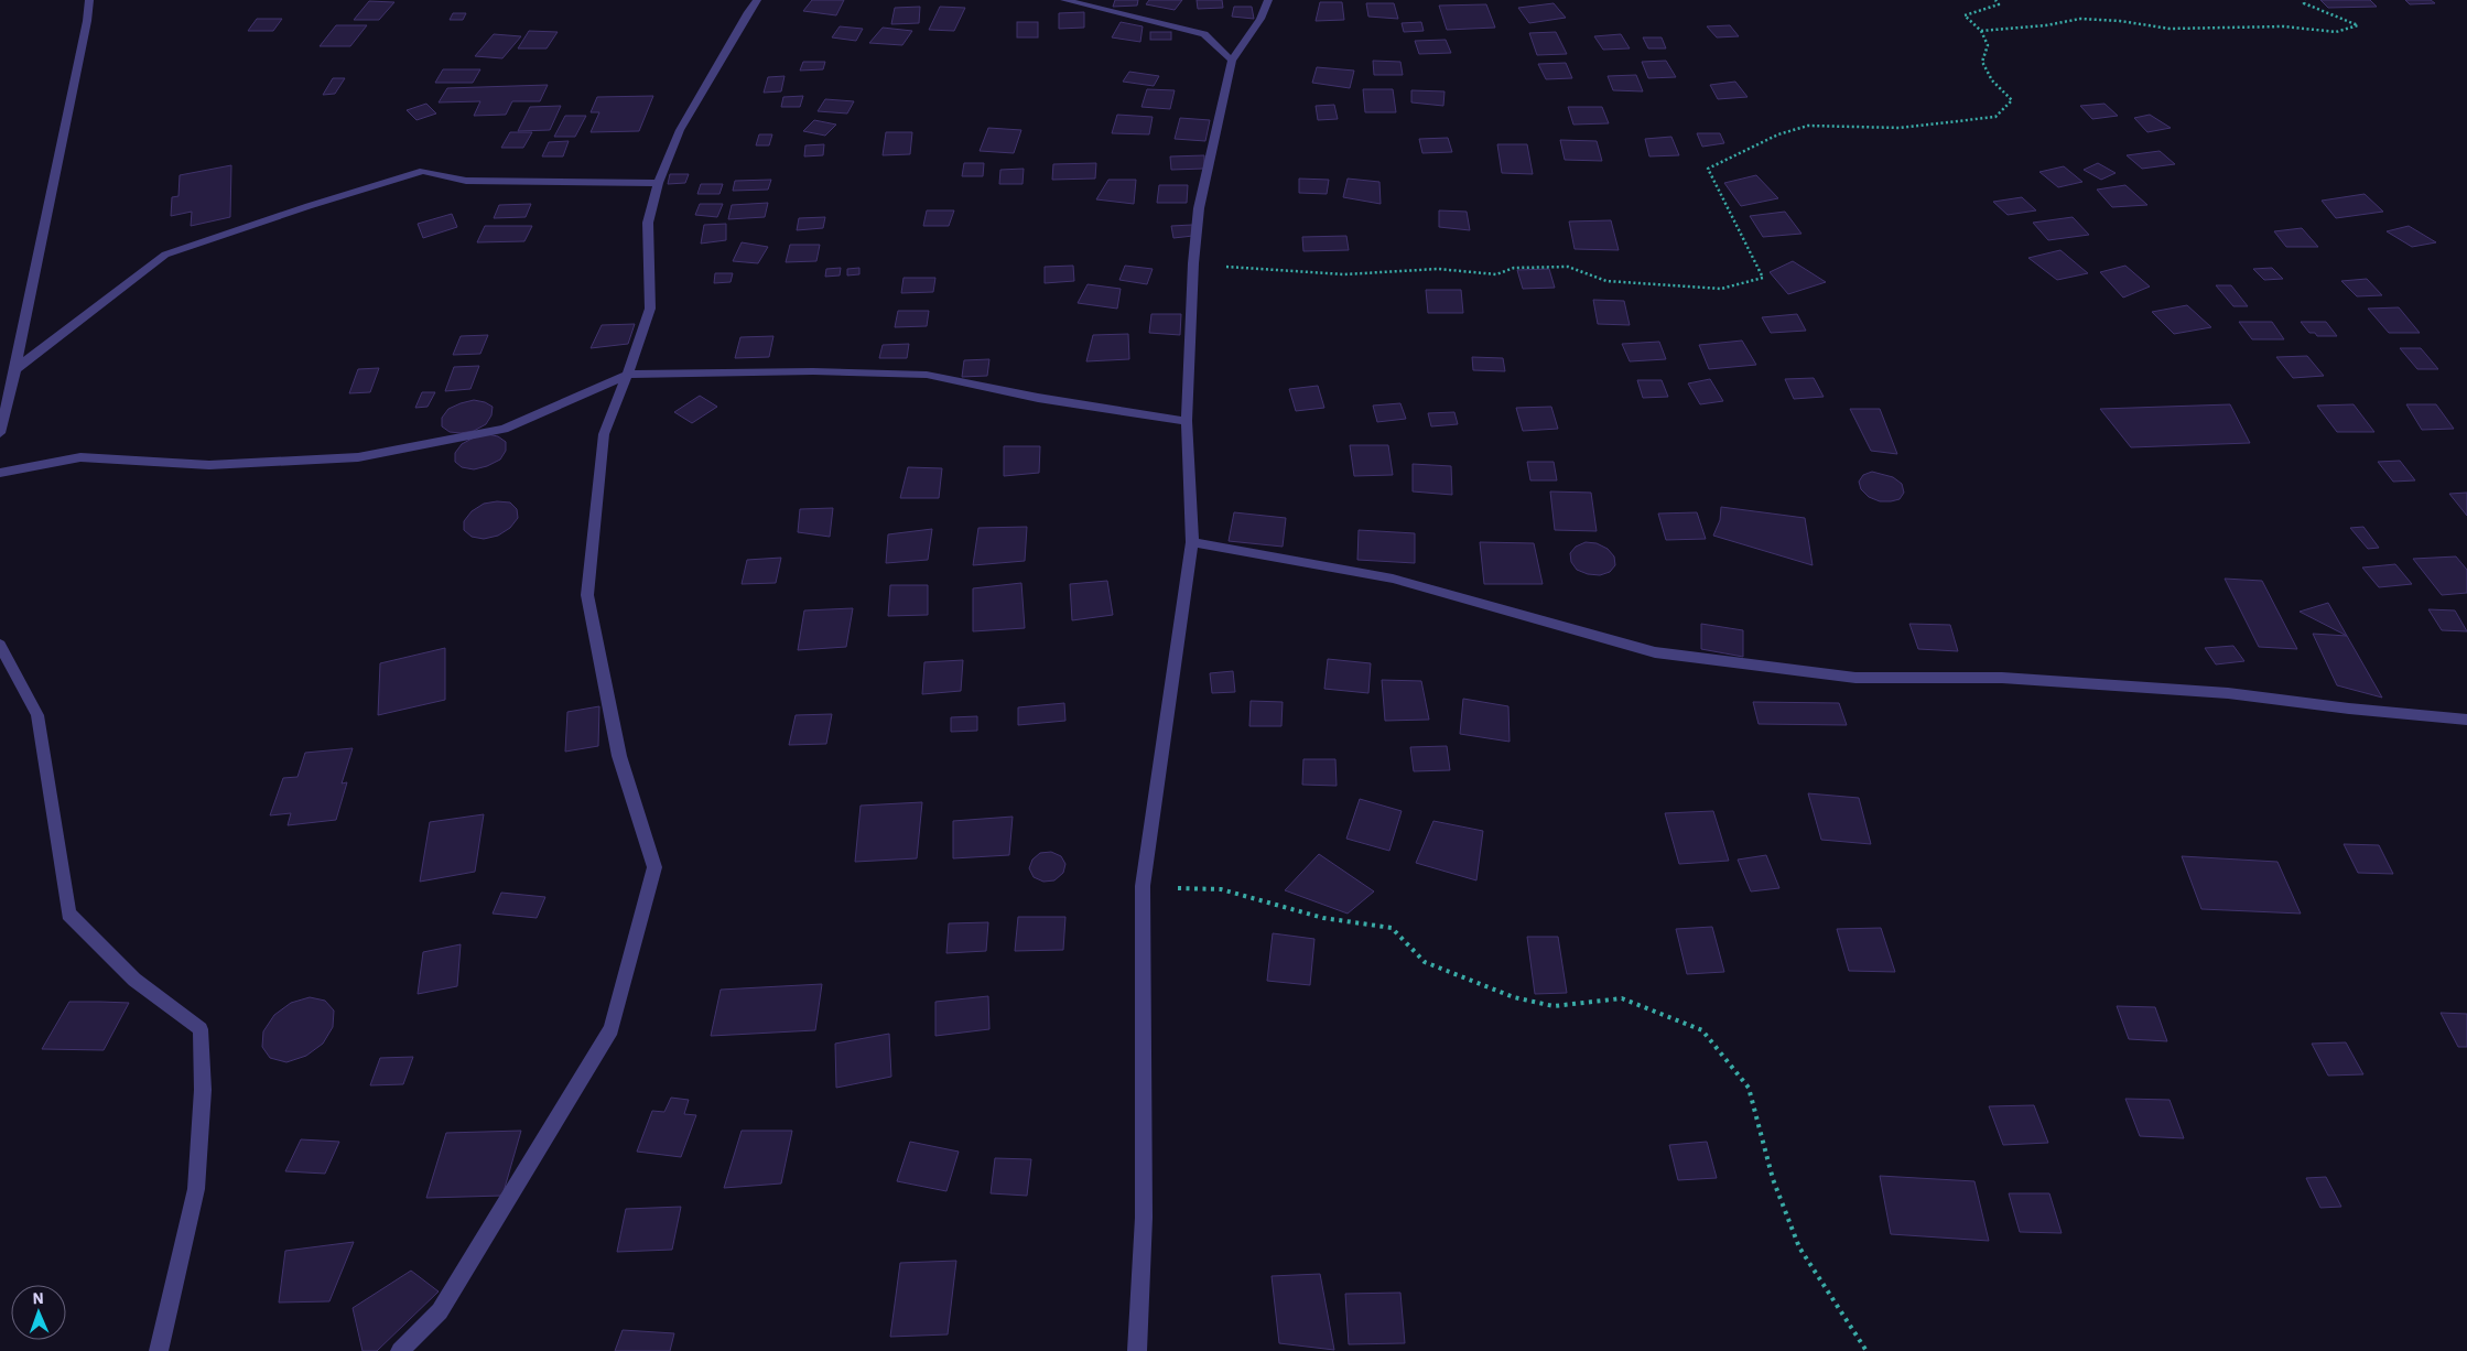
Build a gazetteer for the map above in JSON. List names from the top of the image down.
{
  "north": "top"
}
